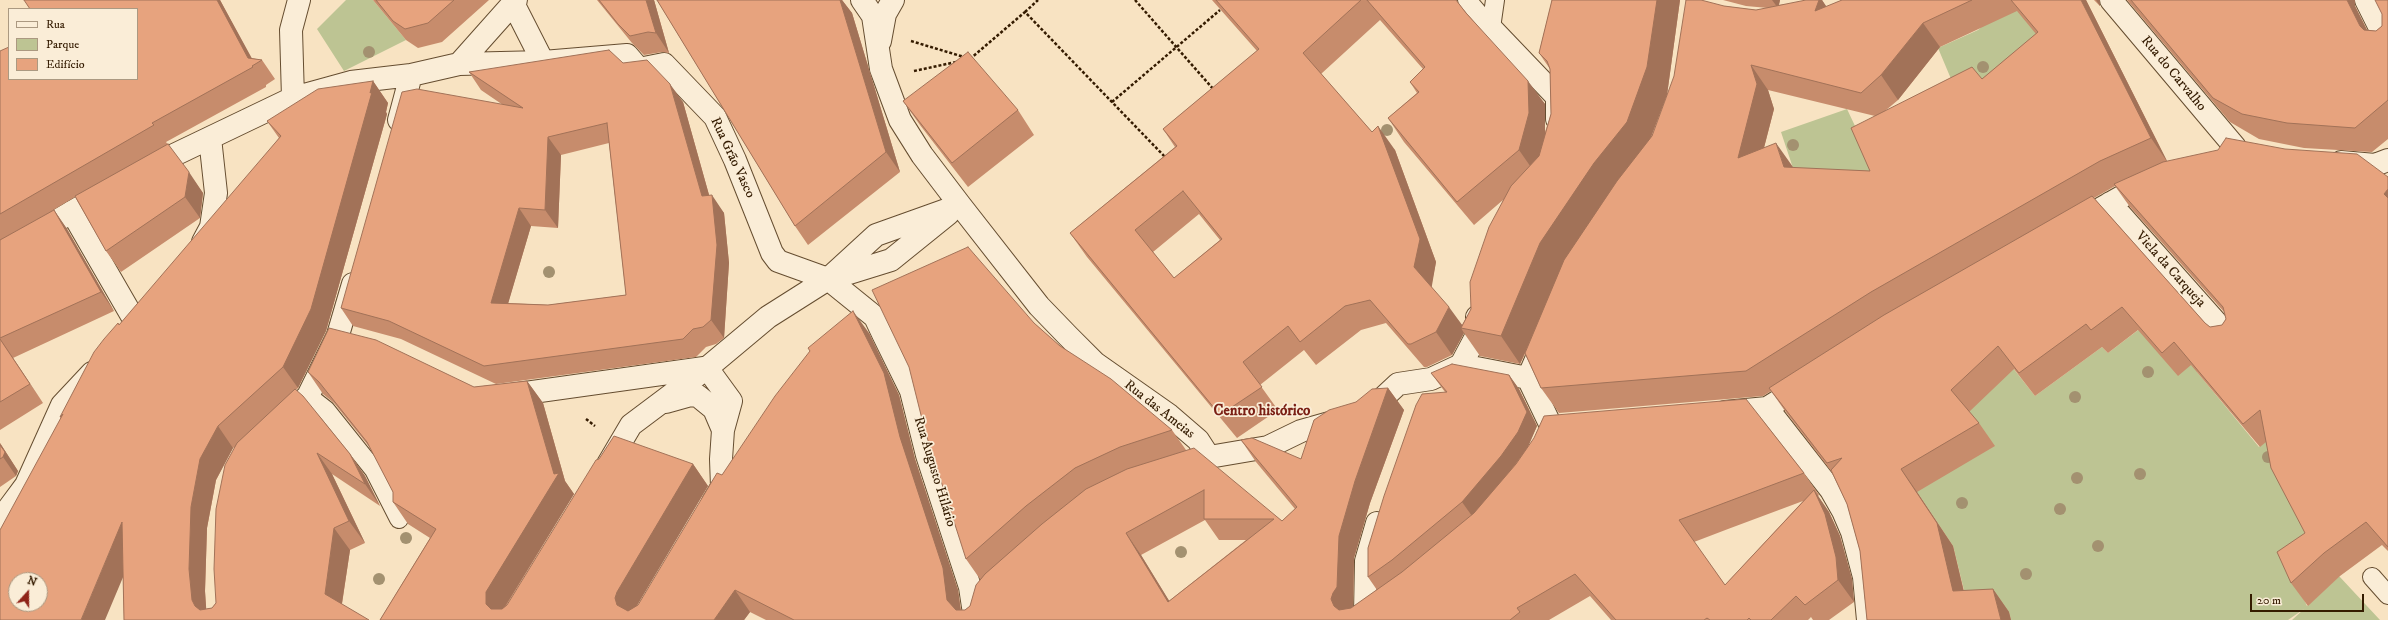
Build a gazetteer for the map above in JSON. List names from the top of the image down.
{
  "streets": {
    "street": [
      "Rua do Carvalho",
      "Rua Grão Vasco",
      "Viela da Carqueja",
      "Rua das Ameias",
      "Rua Augusto Hilário"
    ]
  },
  "crossings": [
    ["Rua Grão Vasco", "Rua Augusto Hilário"]
  ],
  "districts": ["Centro histórico"],
  "legend": ["Rua", "Parque", "Edifício"],
  "scale_bar": "20 m",
  "north": "top"
}
